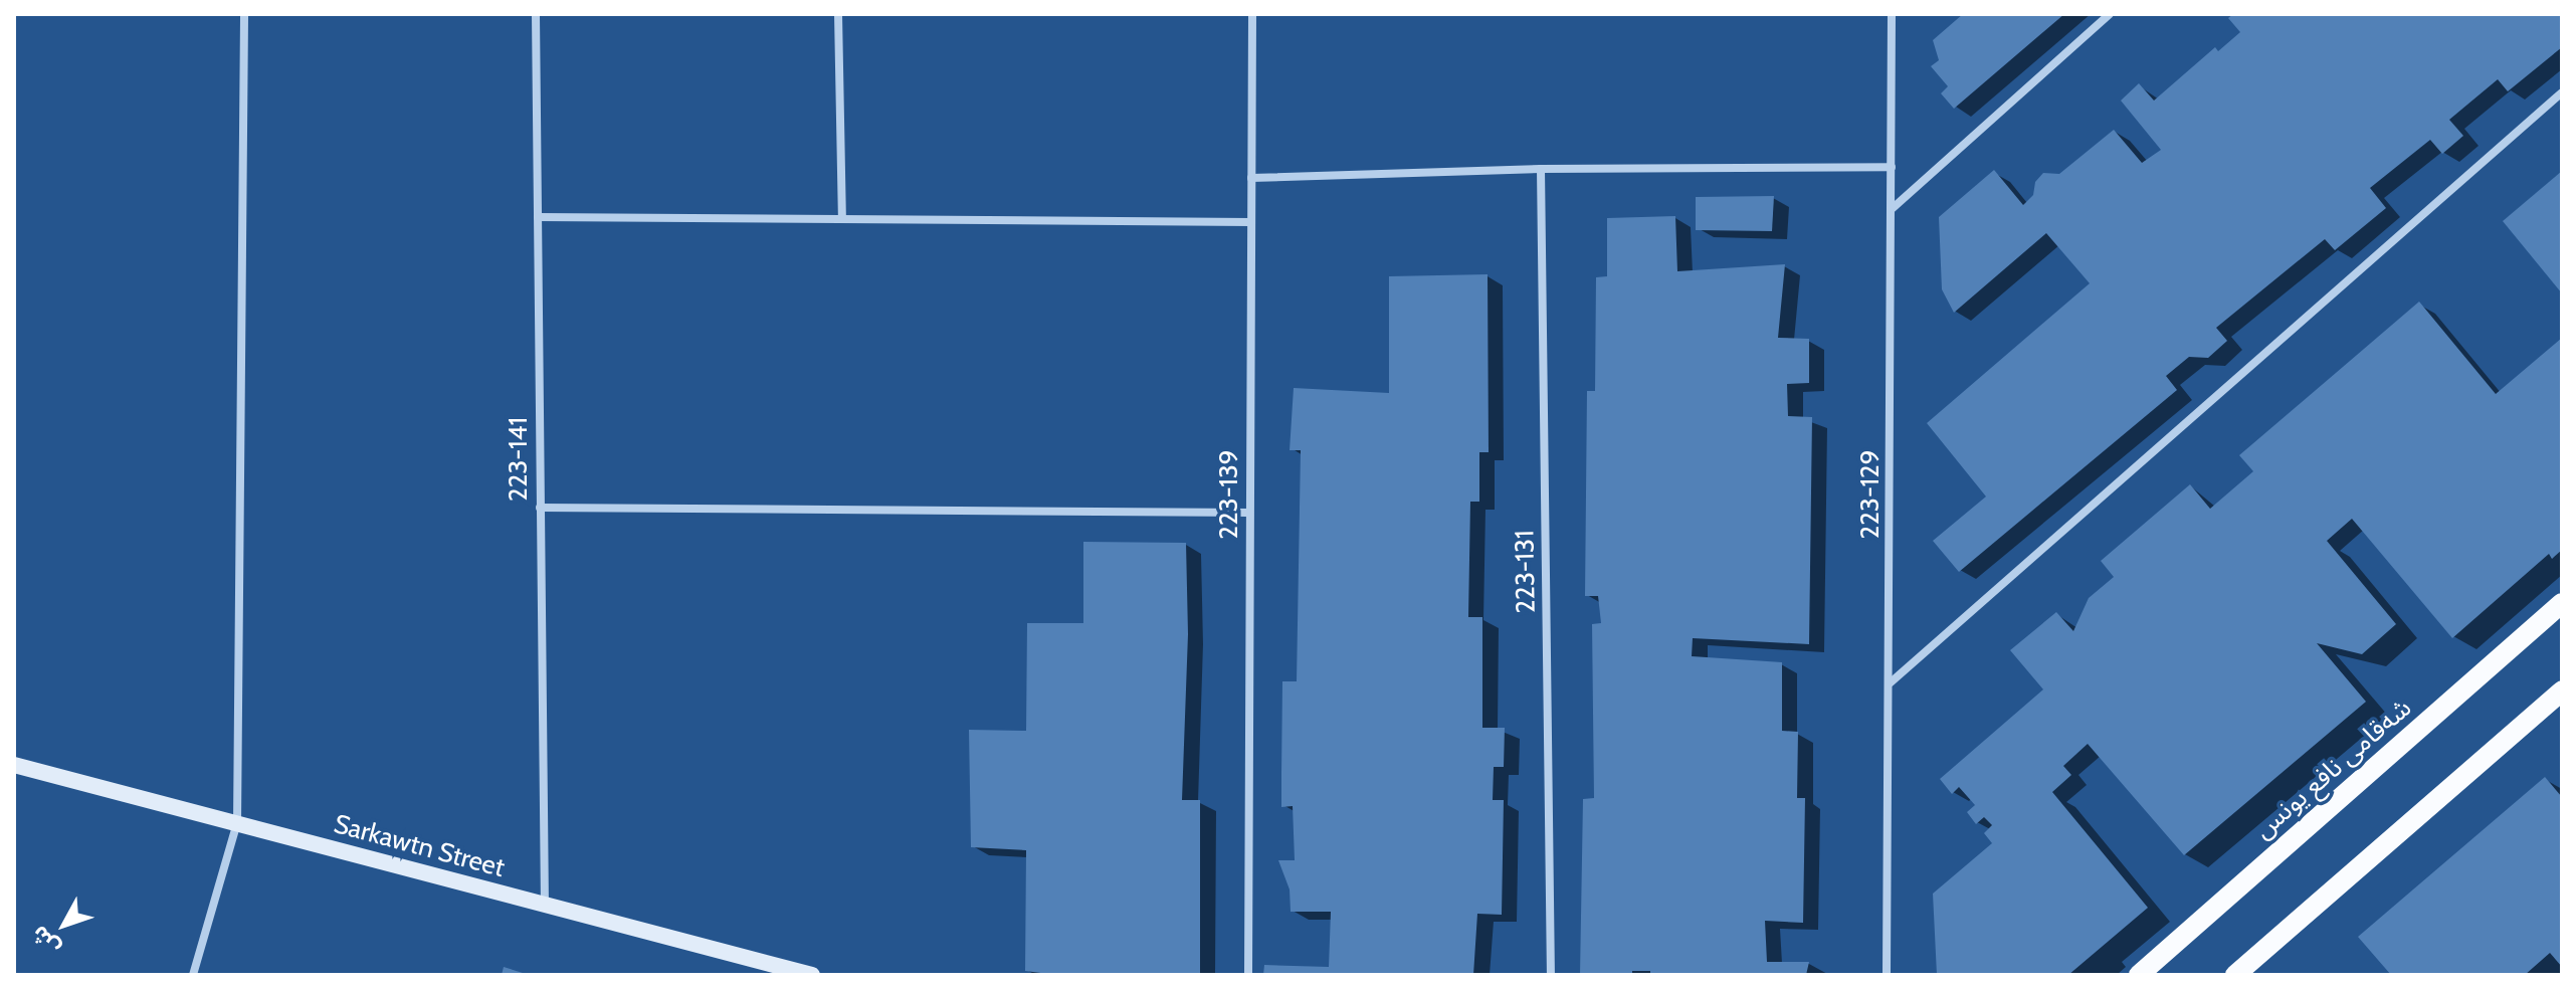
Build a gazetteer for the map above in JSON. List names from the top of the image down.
{
  "streets": {
    "main road": ["شەقامی نافع یونس"],
    "street": [
      "223-141",
      "223-139",
      "223-129",
      "223-131",
      "Sarkawtn Street"
    ]
  },
  "crossings": [
    ["223-141", "Sarkawtn Street"]
  ],
  "north": "bottom left"
}
